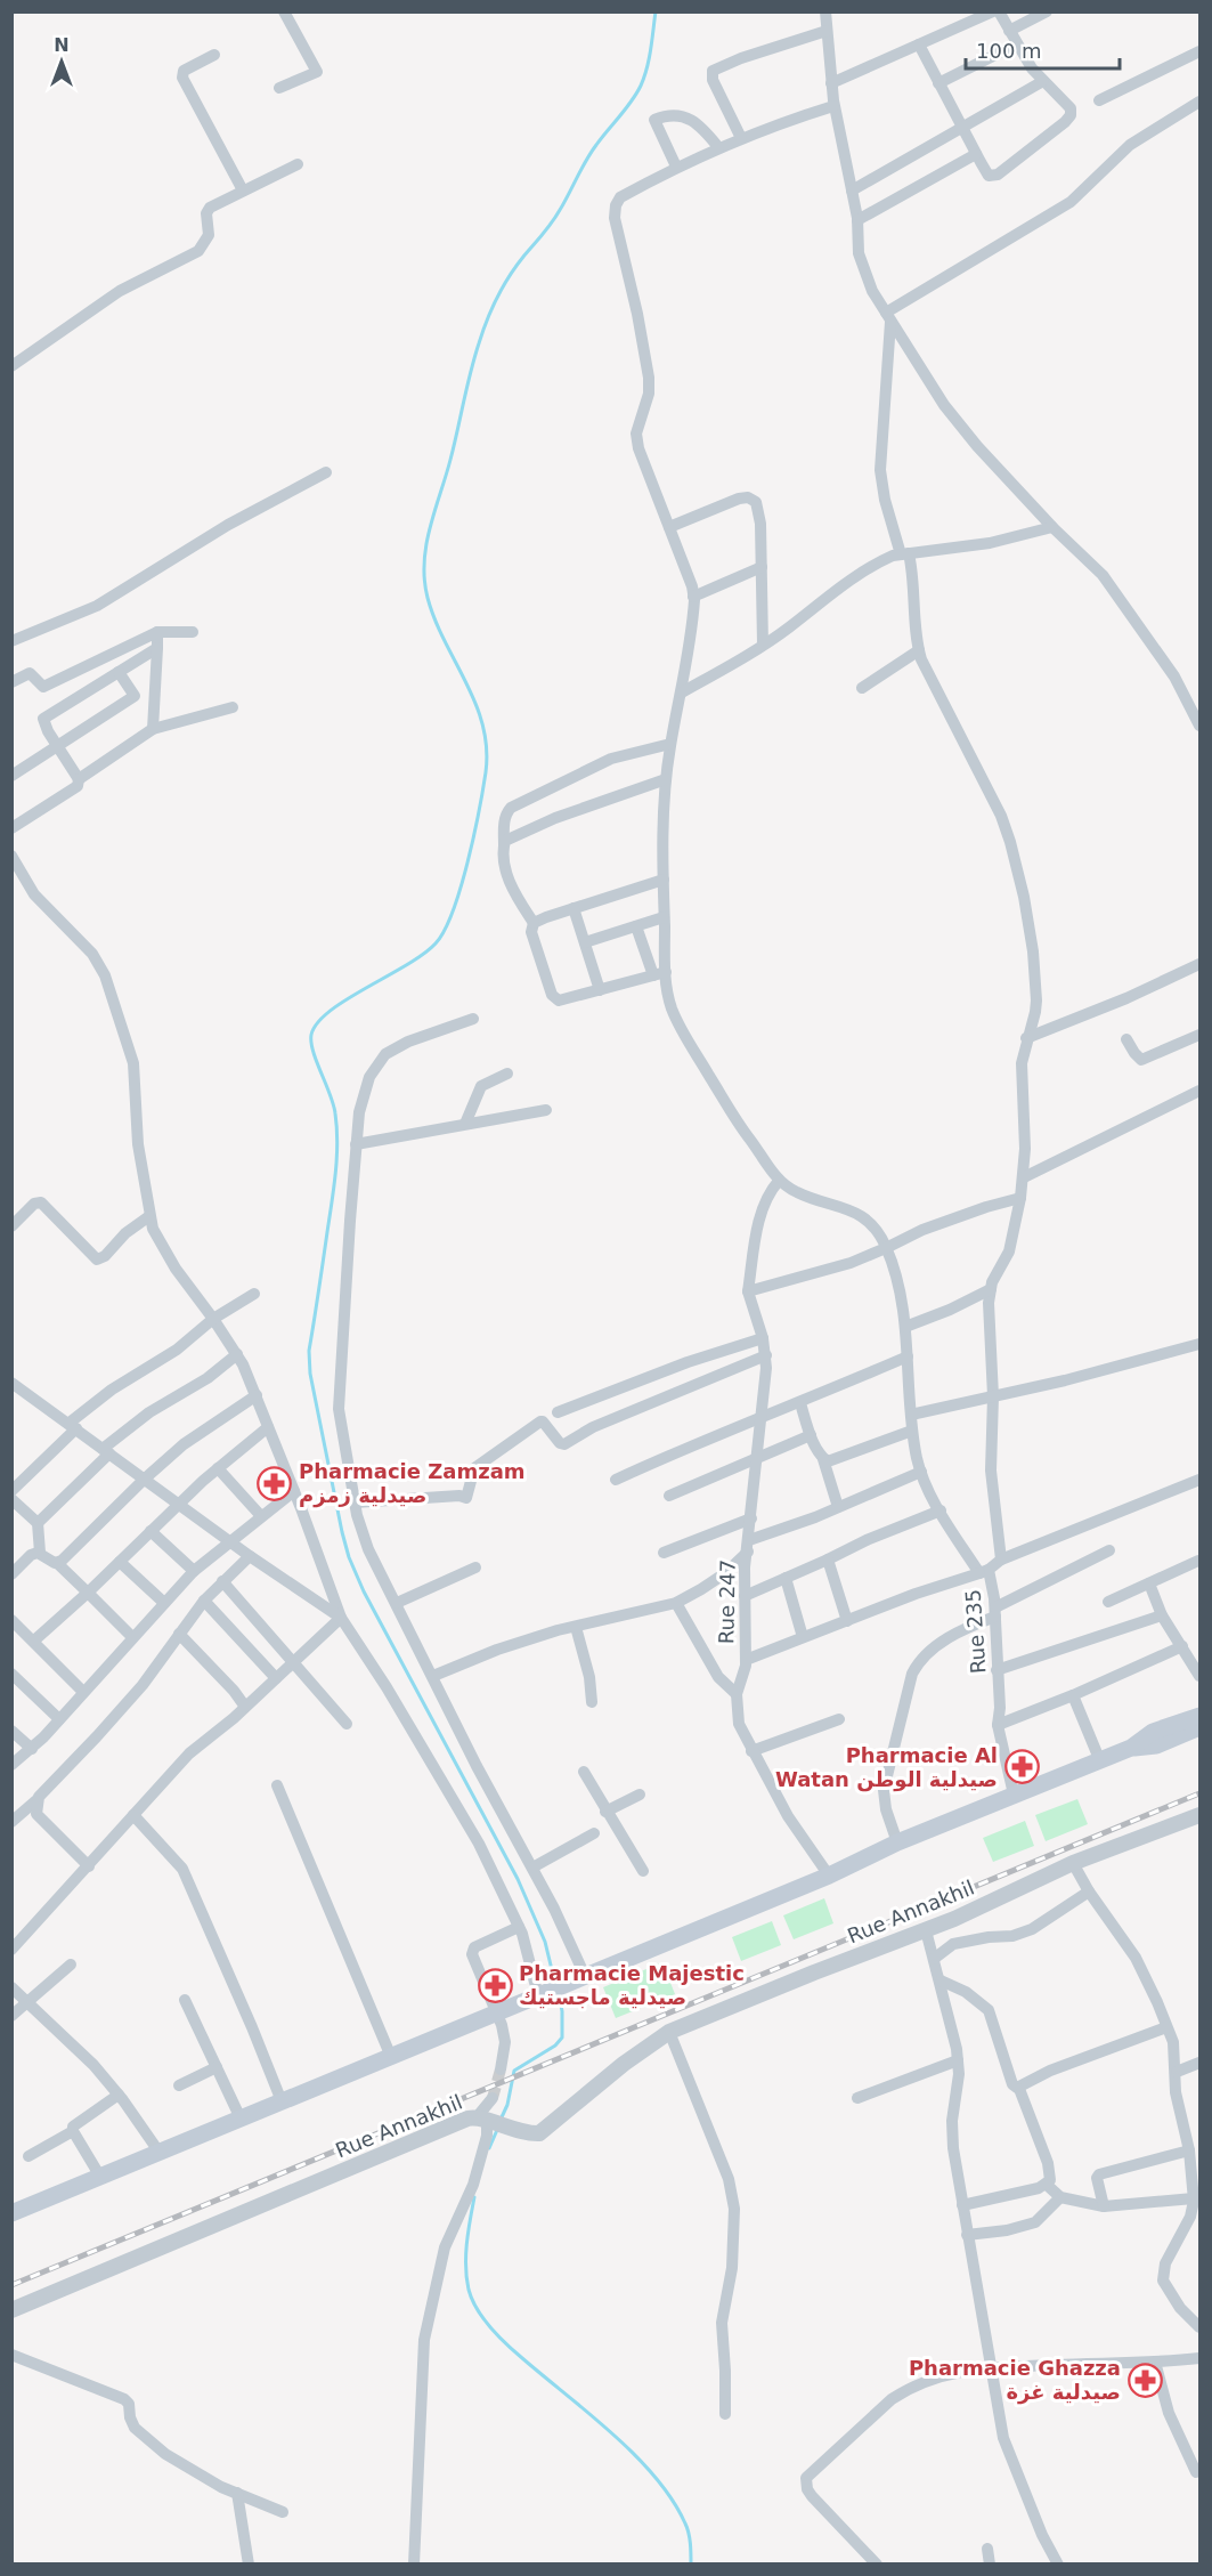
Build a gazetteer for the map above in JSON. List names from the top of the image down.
{
  "streets": {
    "street": ["Rue 247", "Rue 235", "Rue Annakhil"]
  },
  "places": {
    "pharmacy": [
      "Pharmacie Zamzam صيدلية زمزم",
      "Pharmacie Al Watan صيدلية الوطن",
      "Pharmacie Majestic صيدلية ماجستيك",
      "Pharmacie Ghazza صيدلية غزة"
    ]
  },
  "scale_bar": "100 m",
  "north": "top"
}
